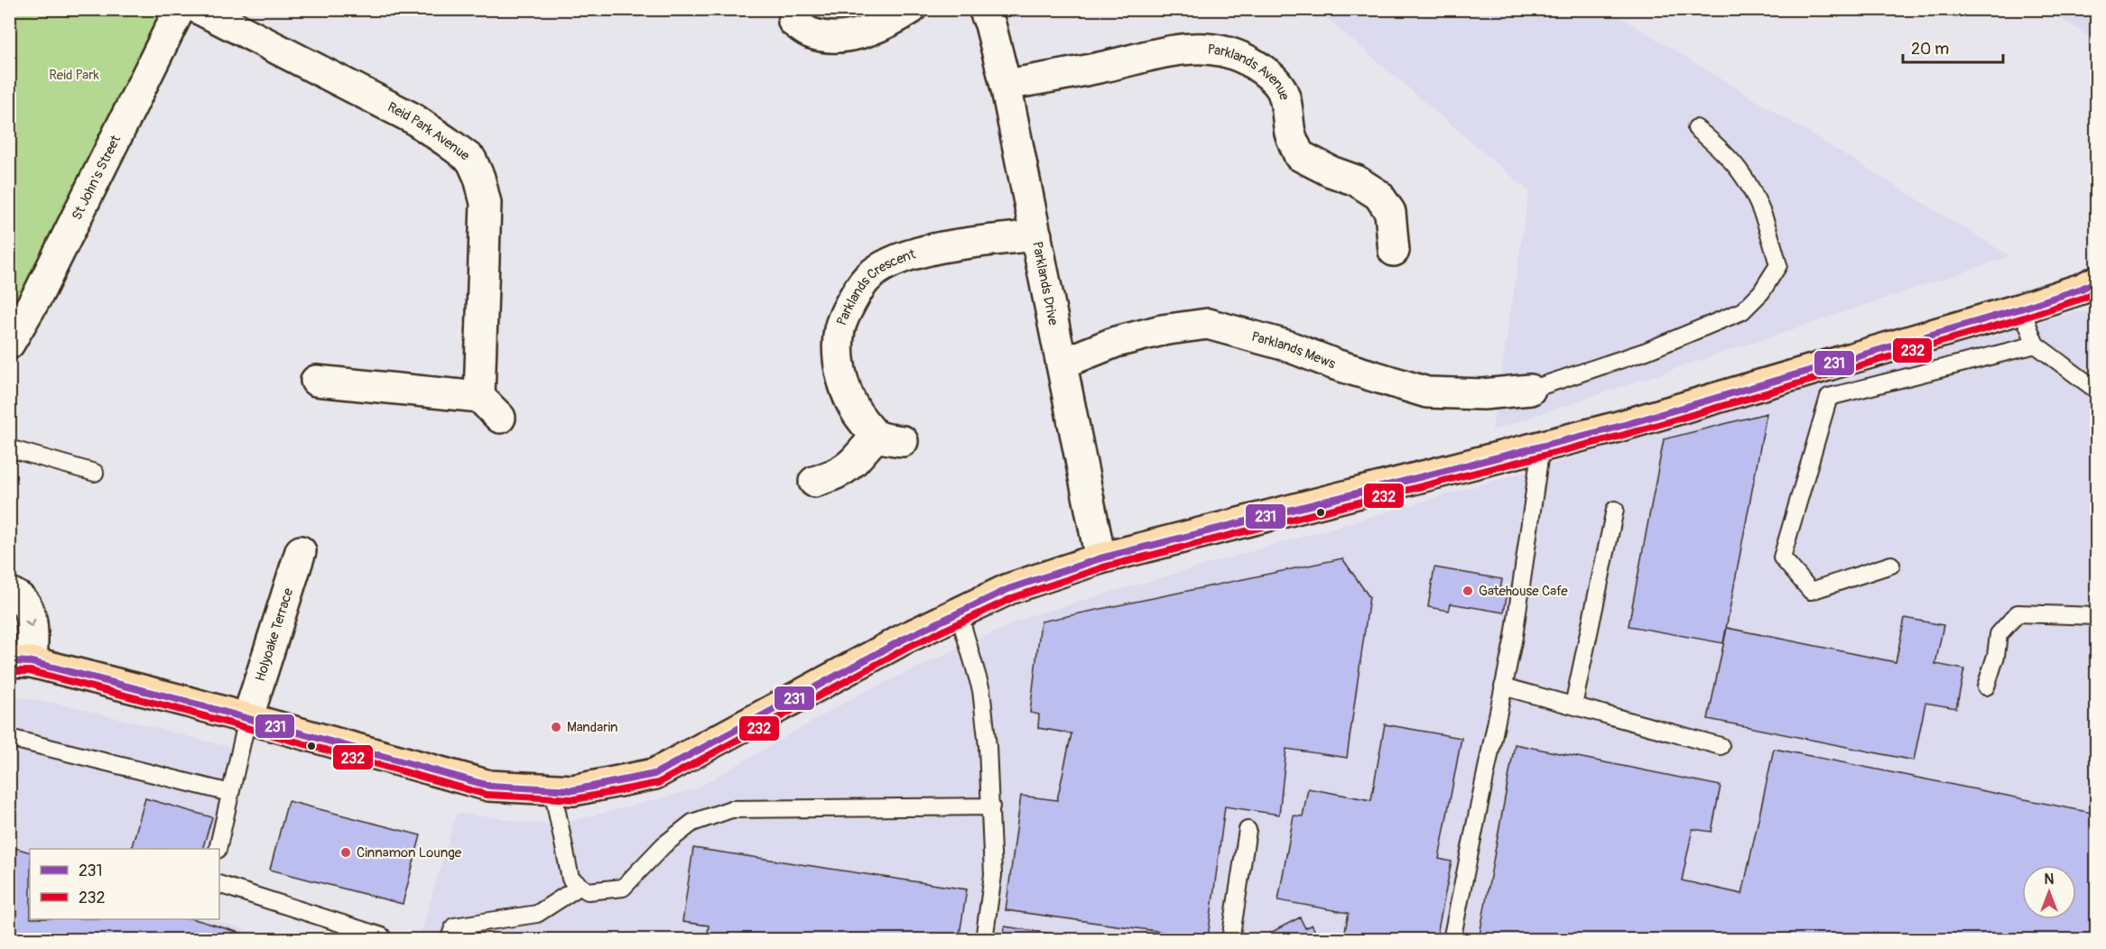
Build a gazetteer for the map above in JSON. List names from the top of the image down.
{
  "streets": {
    "street": [
      "Parklands Avenue",
      "Reid Park Avenue",
      "St John's Street",
      "Parklands Drive",
      "Parklands Crescent",
      "Parklands Mews",
      "Holyoake Terrace"
    ]
  },
  "crossings": [
    ["Parklands Avenue", "Parklands Drive"],
    ["Parklands Drive", "Parklands Crescent"],
    ["Parklands Drive", "Parklands Mews"]
  ],
  "parks": ["Reid Park"],
  "places": ["Gatehouse Cafe", "Mandarin", "Cinnamon Lounge"],
  "lines": ["transit line 231", "transit line 232"],
  "legend": ["231", "232"],
  "scale_bar": "20 m",
  "north": "top"
}
